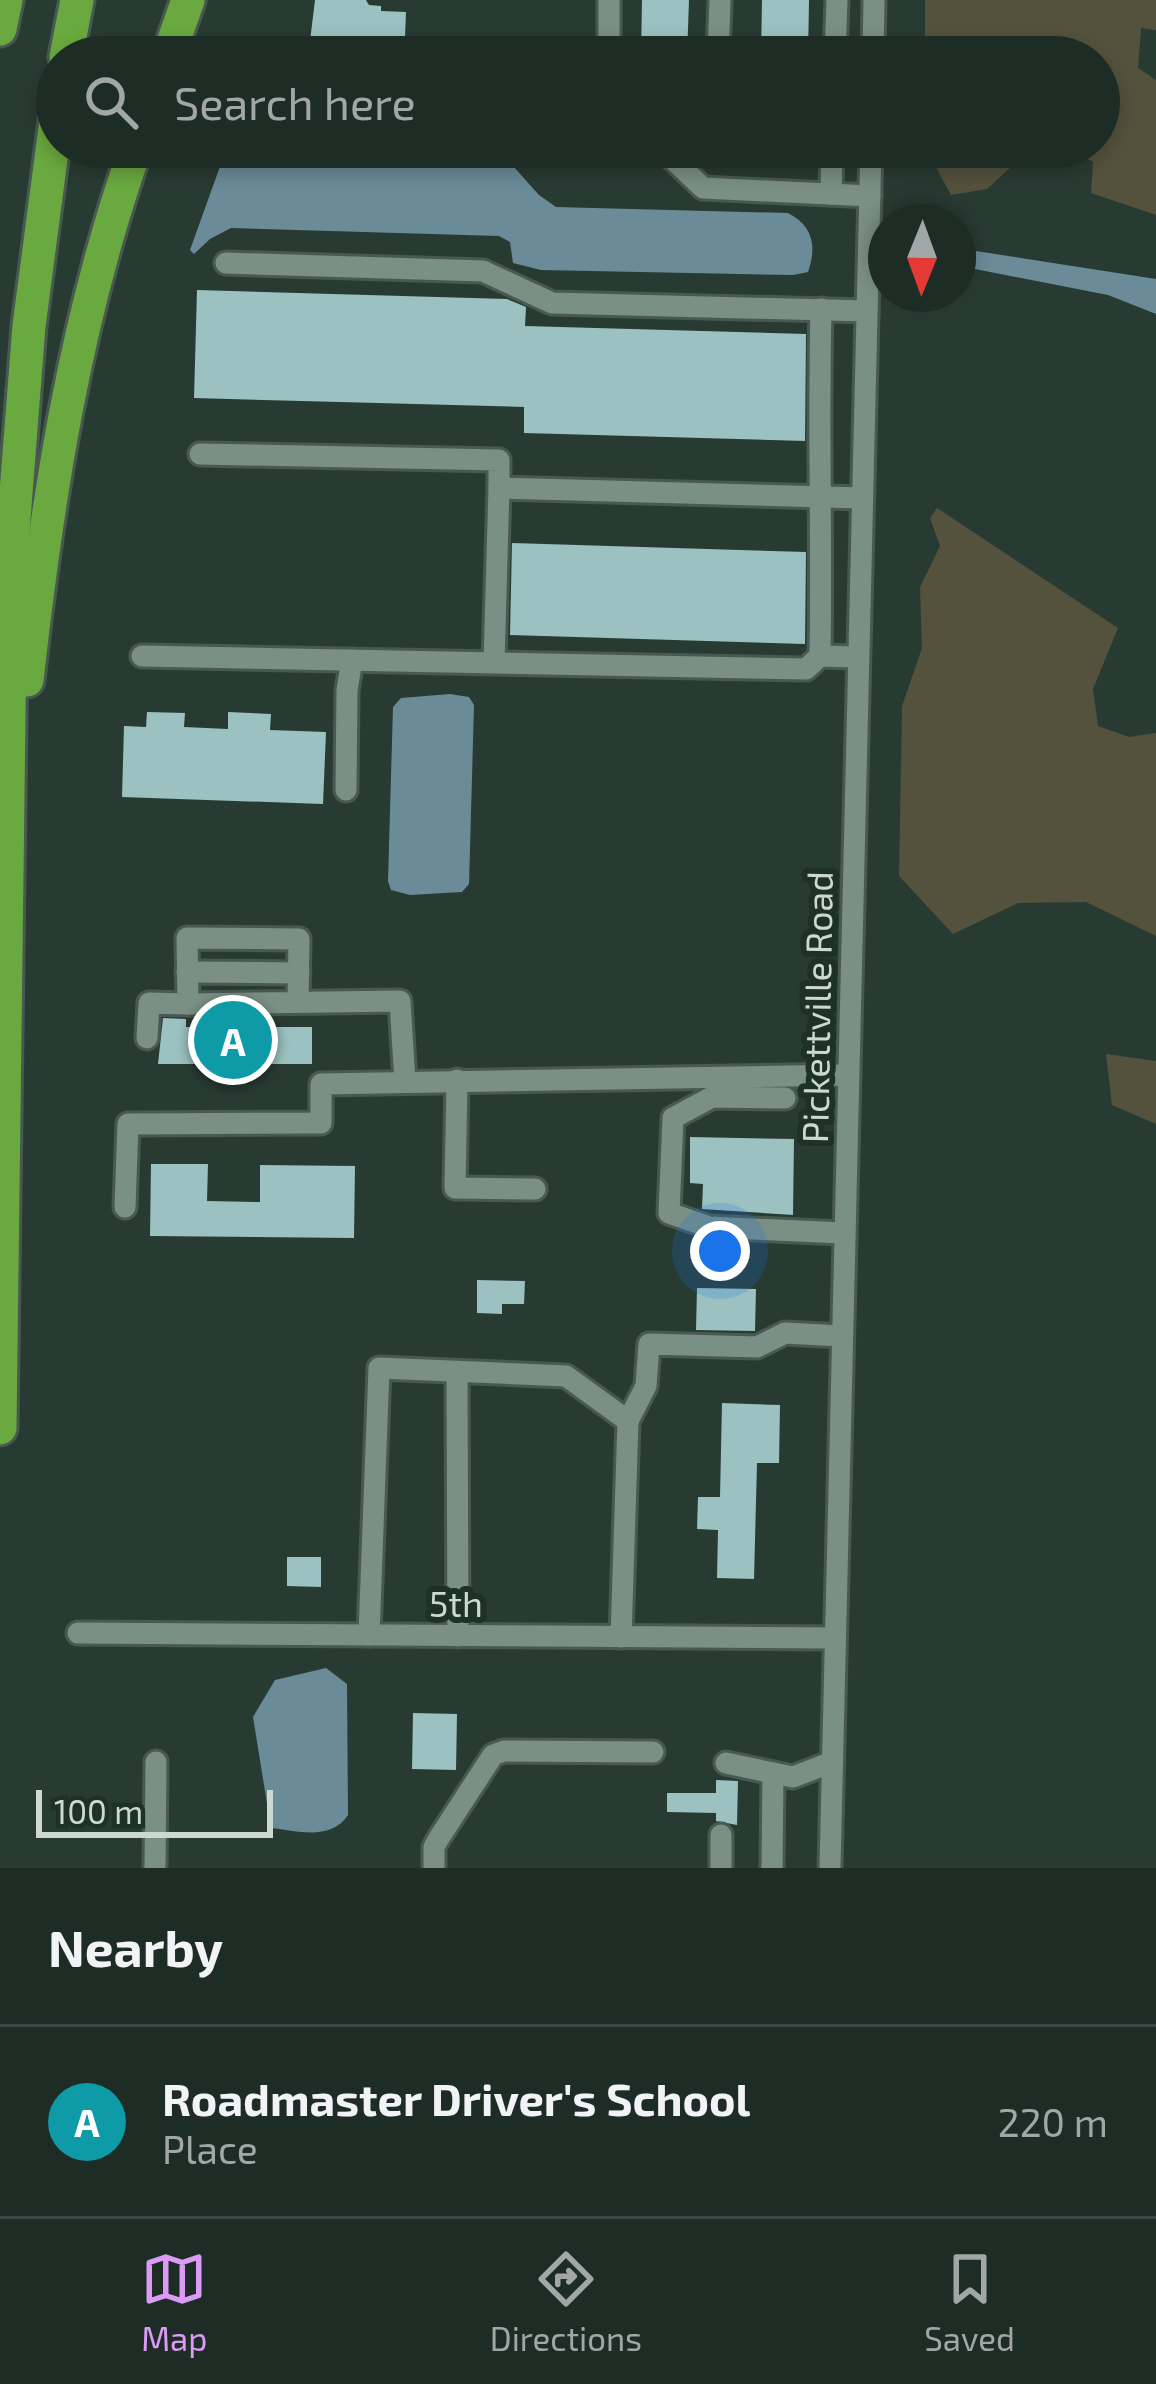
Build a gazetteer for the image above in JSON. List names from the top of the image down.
{
  "streets": {
    "street": ["Pickettville Road", "5th"]
  },
  "crossings": [
    ["Pickettville Road", "5th"]
  ],
  "scale_bar": "100 m",
  "north": "bottom",
  "page": {
    "search": "Search here",
    "pins": "A",
    "scale": "100 m",
    "heading": "Nearby",
    "list": [
      {
        "mark": "A",
        "name": "Roadmaster Driver's School",
        "note": "Place",
        "value": "220 m"
      }
    ],
    "nav": ["Map", "Directions", "Saved"]
  }
}
